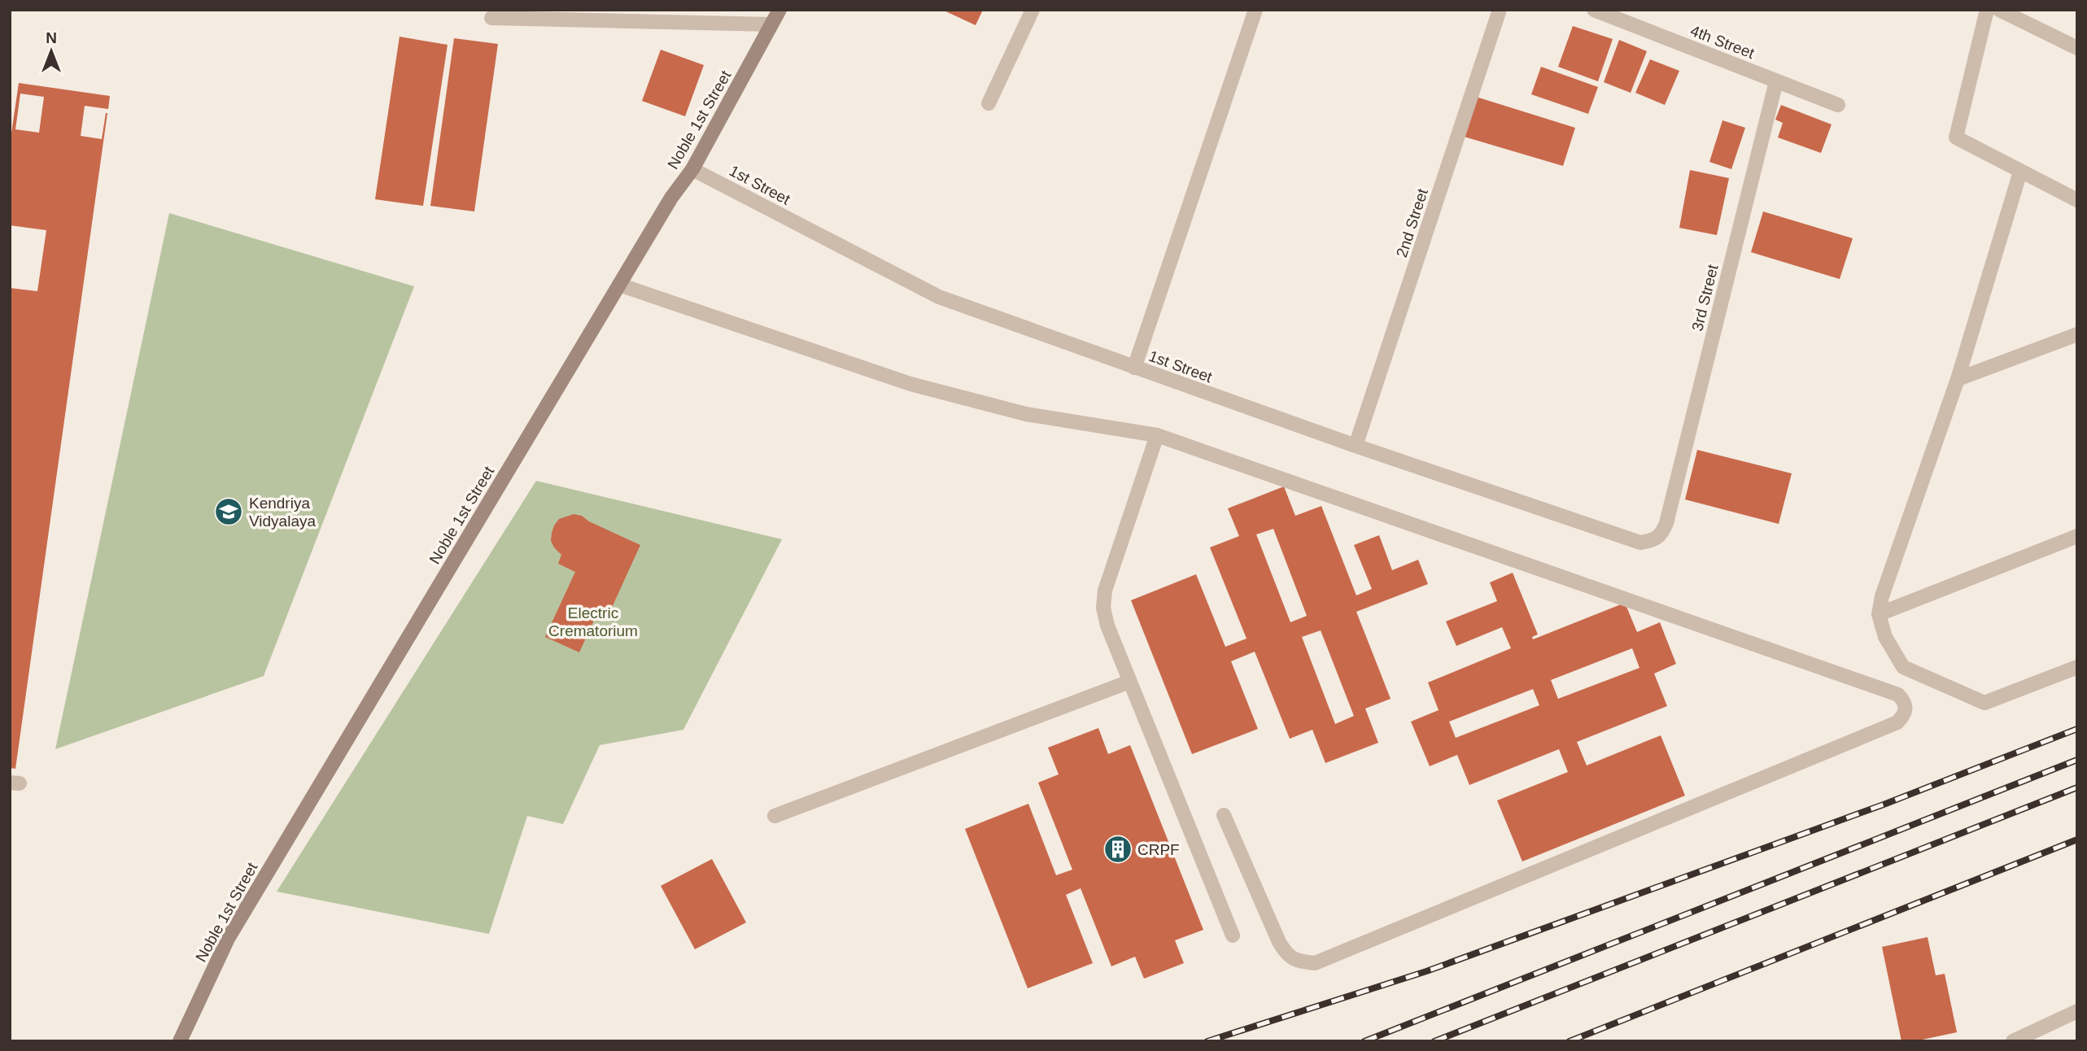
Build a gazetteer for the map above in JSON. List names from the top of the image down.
{
  "streets": {
    "street": [
      "4th Street",
      "Noble 1st Street",
      "1st Street",
      "2nd Street",
      "3rd Street"
    ]
  },
  "crossings": [
    ["4th Street", "3rd Street"],
    ["Noble 1st Street", "1st Street"],
    ["1st Street", "2nd Street"],
    ["1st Street", "3rd Street"]
  ],
  "parks": ["Electric Crematorium"],
  "places": {
    "school or university": ["Kendriya Vidyalaya"],
    "building": ["CRPF"]
  },
  "north": "top"
}
